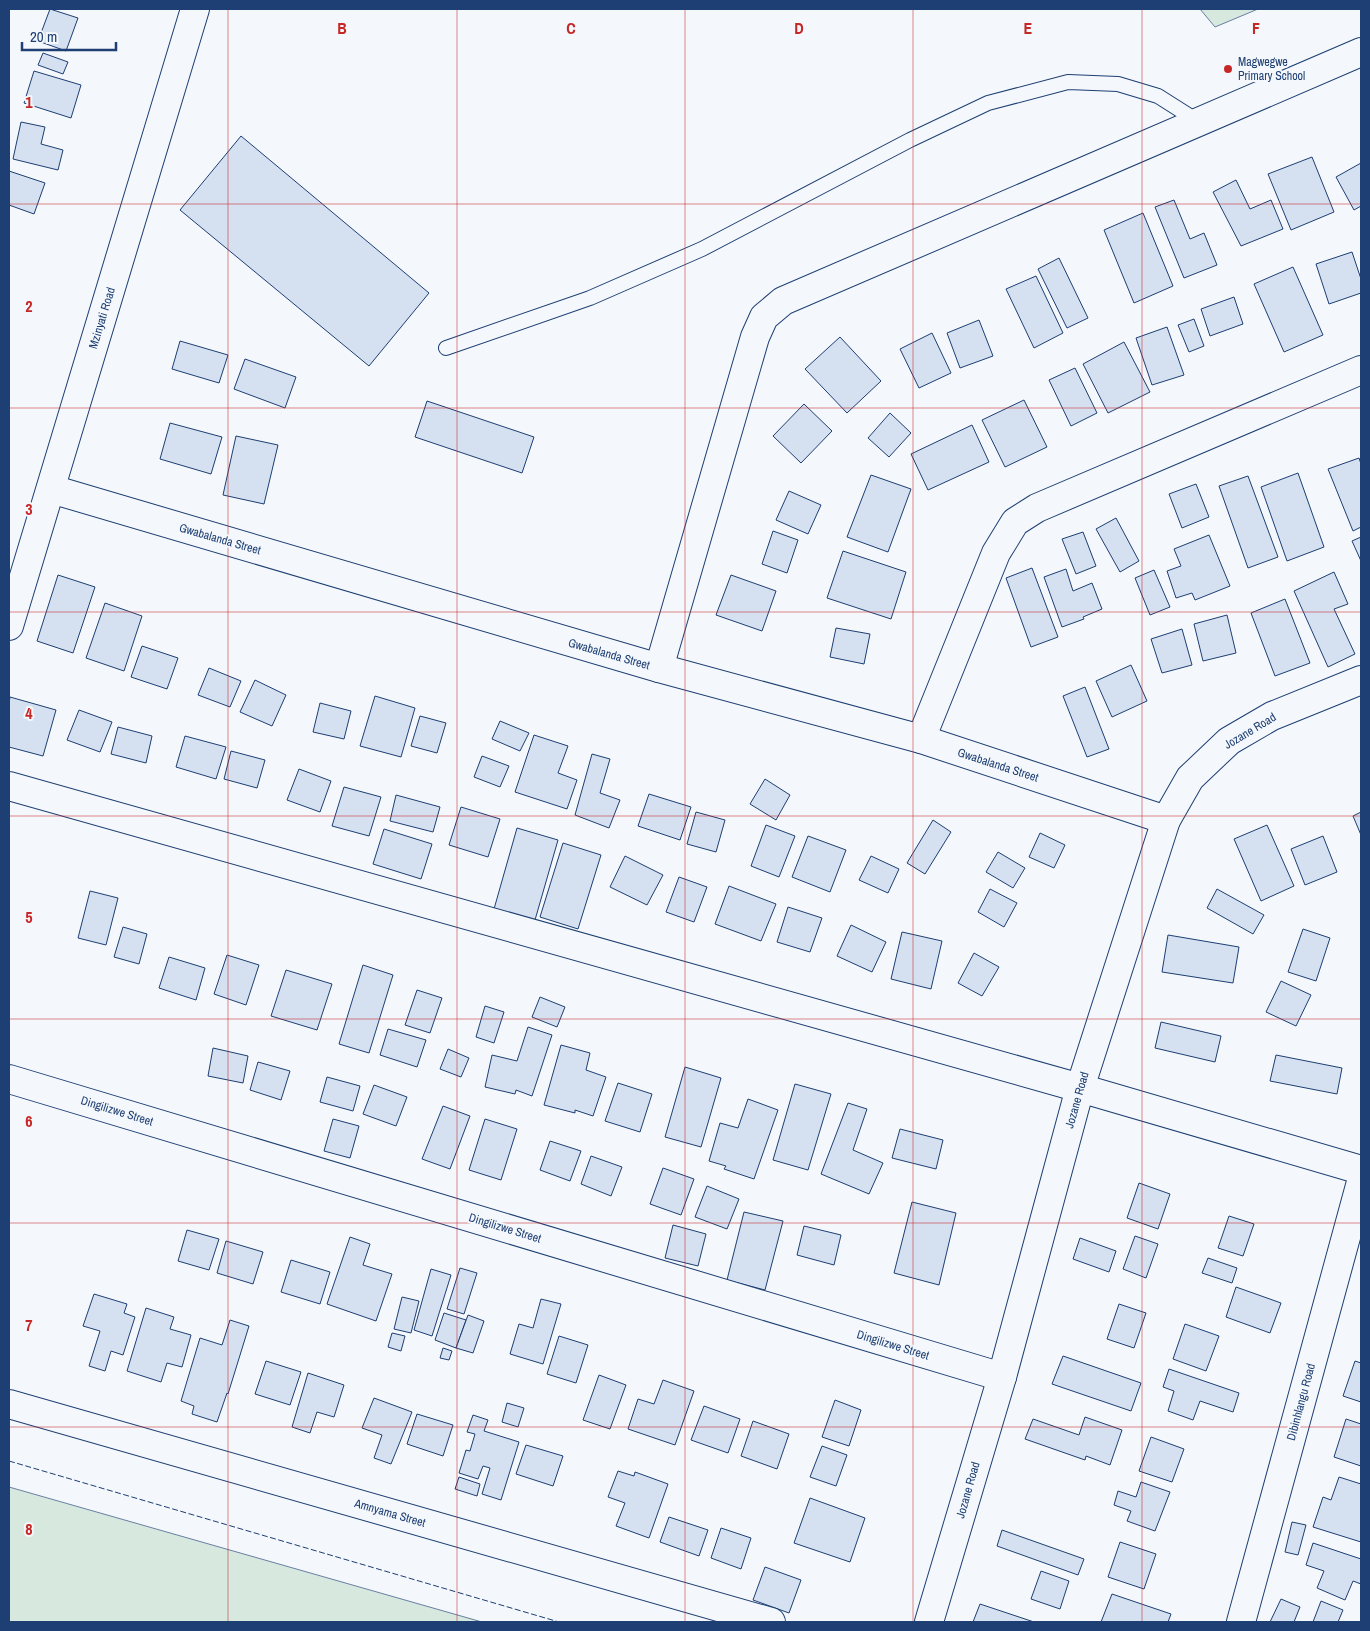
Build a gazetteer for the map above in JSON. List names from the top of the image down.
{
  "streets": {
    "street": [
      "Mzinyati Road",
      "Gwabalanda Street",
      "Jozane Road",
      "Dingilizwe Street",
      "Dibinhlangu Road",
      "Amnyama Street"
    ]
  },
  "crossings": [
    ["Mzinyati Road", "Gwabalanda Street"],
    ["Gwabalanda Street", "Jozane Road"],
    ["Jozane Road", "Dingilizwe Street"]
  ],
  "places": ["Magwegwe Primary School"],
  "scale_bar": "20 m",
  "grid": {
    "columns": [
      "B",
      "C",
      "D",
      "E",
      "F"
    ],
    "rows": [
      "1",
      "2",
      "3",
      "4",
      "5",
      "6",
      "7",
      "8"
    ]
  }
}
